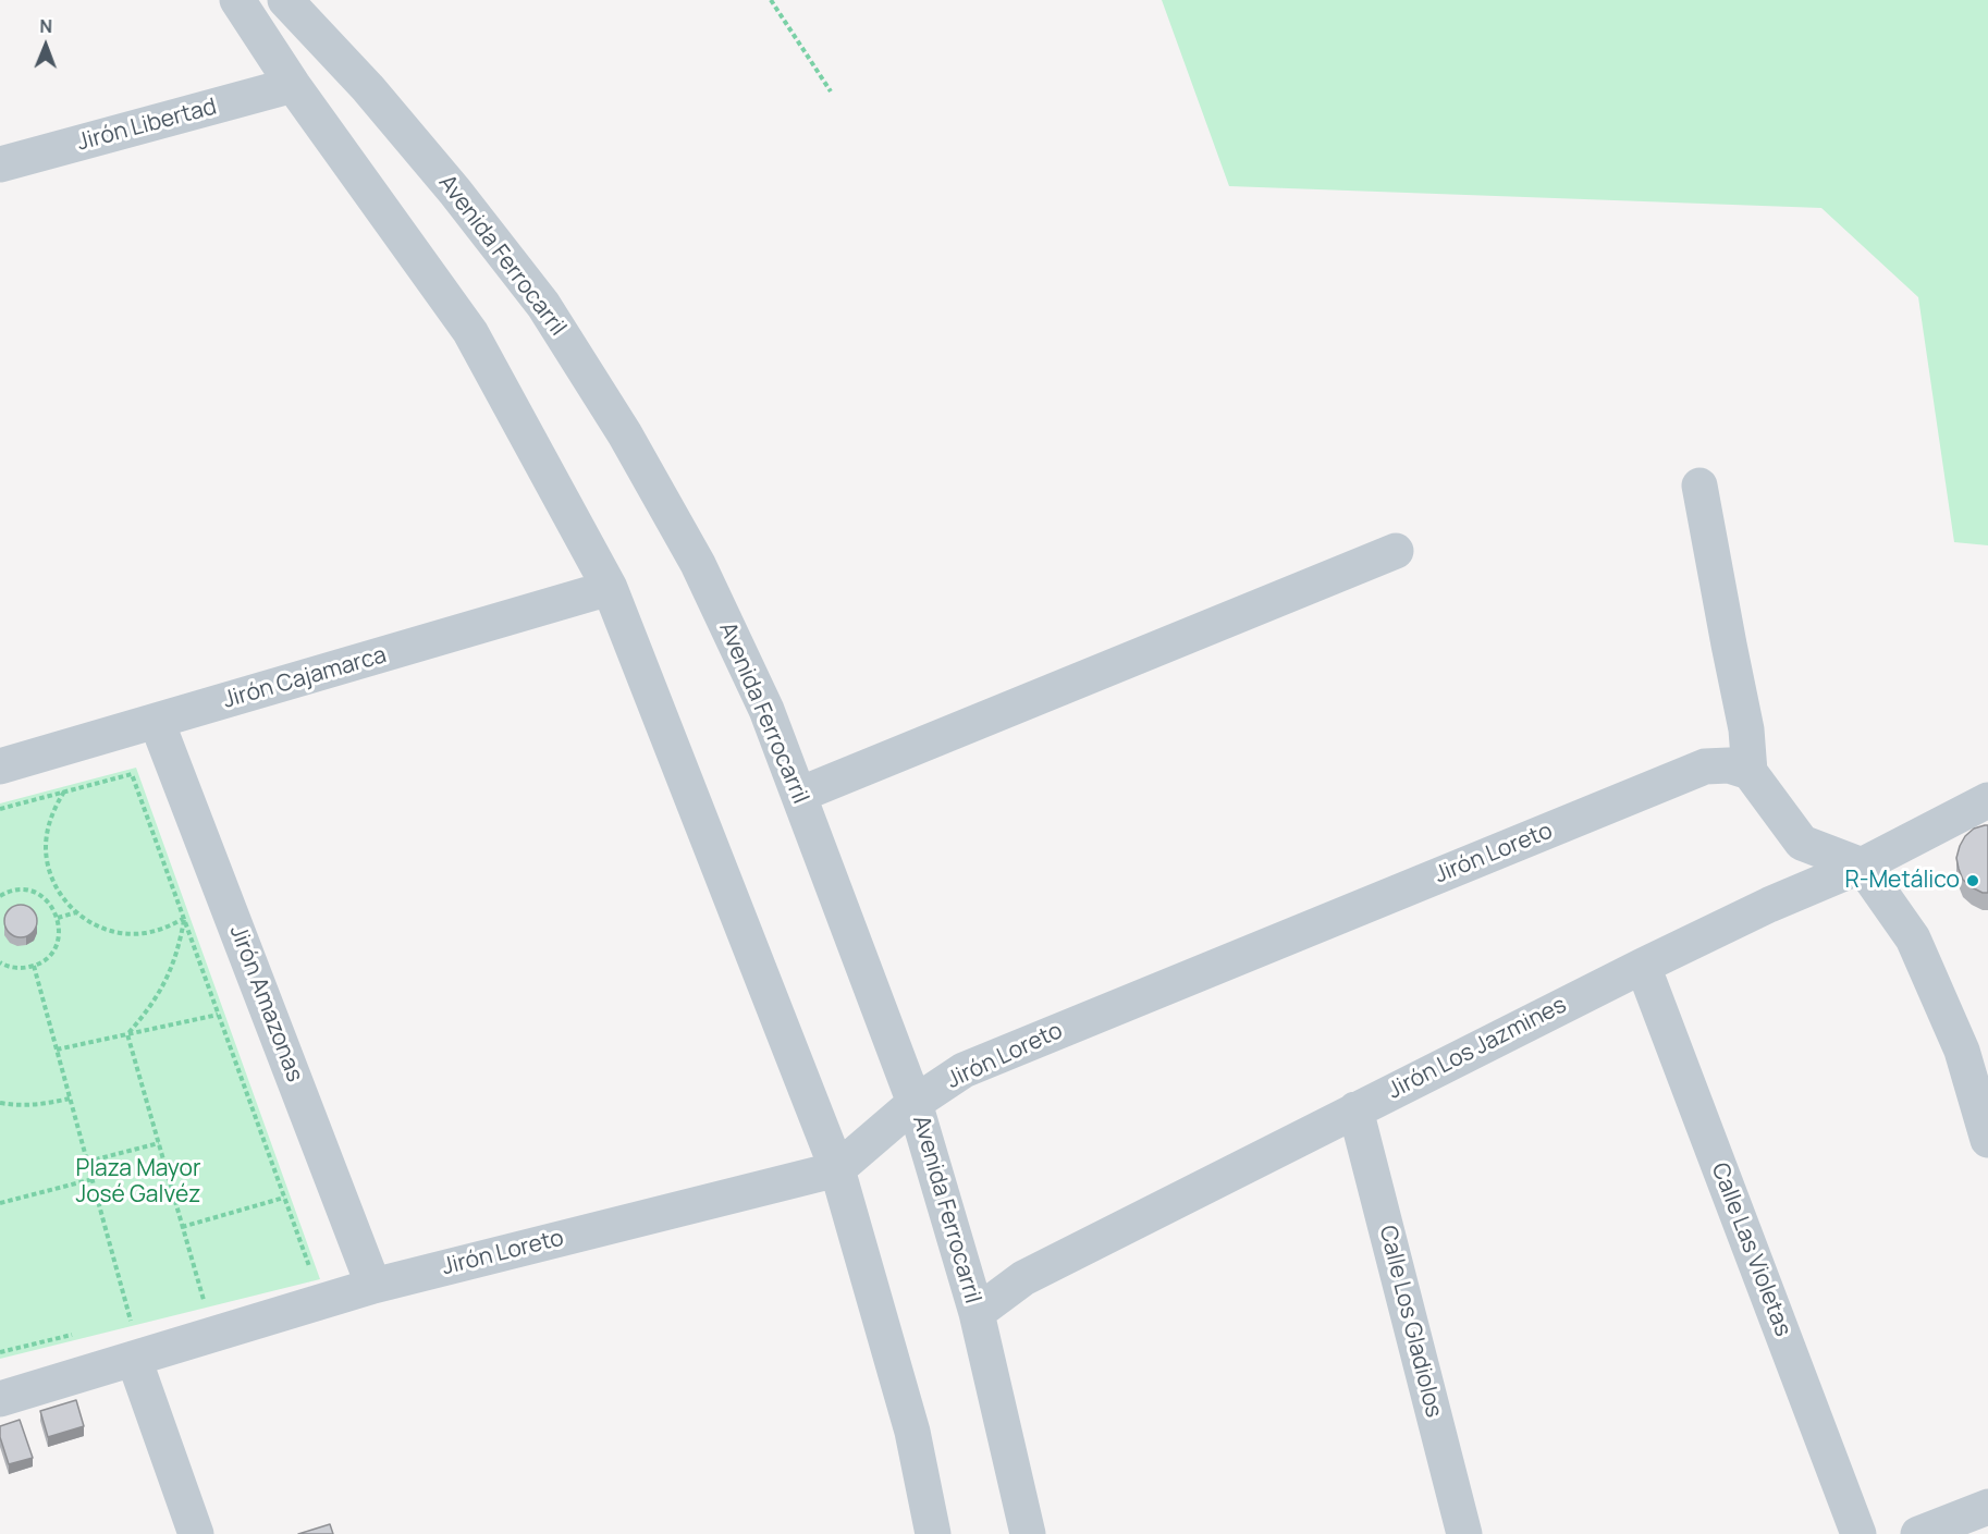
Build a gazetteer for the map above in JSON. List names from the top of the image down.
{
  "streets": {
    "street": [
      "Jirón Libertad",
      "Avenida Ferrocarril",
      "Jirón Cajamarca",
      "Jirón Loreto",
      "Jirón Amazonas",
      "Jirón Los Jazmines",
      "Calle Las Violetas",
      "Calle Los Gladiolos"
    ]
  },
  "crossings": [
    ["Avenida Ferrocarril", "Jirón Loreto"],
    ["Avenida Ferrocarril", "Jirón Los Jazmines"],
    ["Jirón Cajamarca", "Jirón Amazonas"],
    ["Jirón Loreto", "Jirón Amazonas"],
    ["Jirón Los Jazmines", "Calle Las Violetas"],
    ["Jirón Los Jazmines", "Calle Los Gladiolos"]
  ],
  "parks": ["Plaza Mayor José Galvéz"],
  "places": ["R-Metálico"],
  "north": "top"
}
